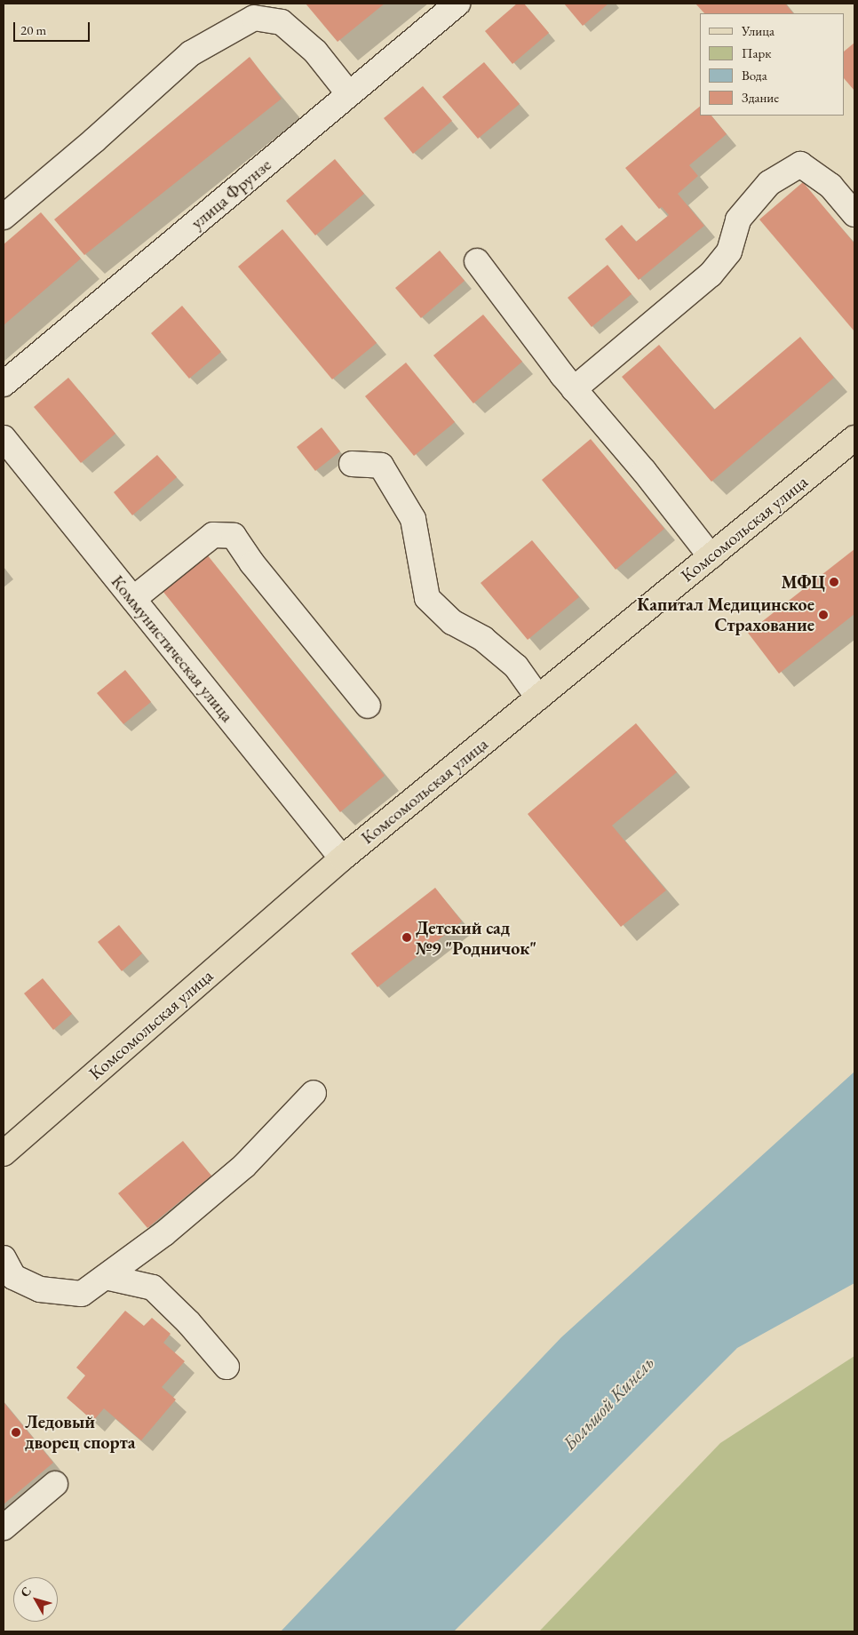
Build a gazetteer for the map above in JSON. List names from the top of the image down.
{
  "streets": {
    "main road": ["Комсомольская улица"],
    "street": ["улица Фрунзе", "Коммунистическая улица"]
  },
  "crossings": [
    ["Комсомольская улица", "Коммунистическая улица"]
  ],
  "water": ["Большой Кинель"],
  "places": [
    "МФЦ",
    "Капитал Медицинское Страхование",
    "Детский сад №9 \"Родничок\"",
    "Ледовый дворец спорта"
  ],
  "legend": [
    "Улица",
    "Парк",
    "Вода",
    "Здание"
  ],
  "scale_bar": "20 m",
  "north": "top left"
}
